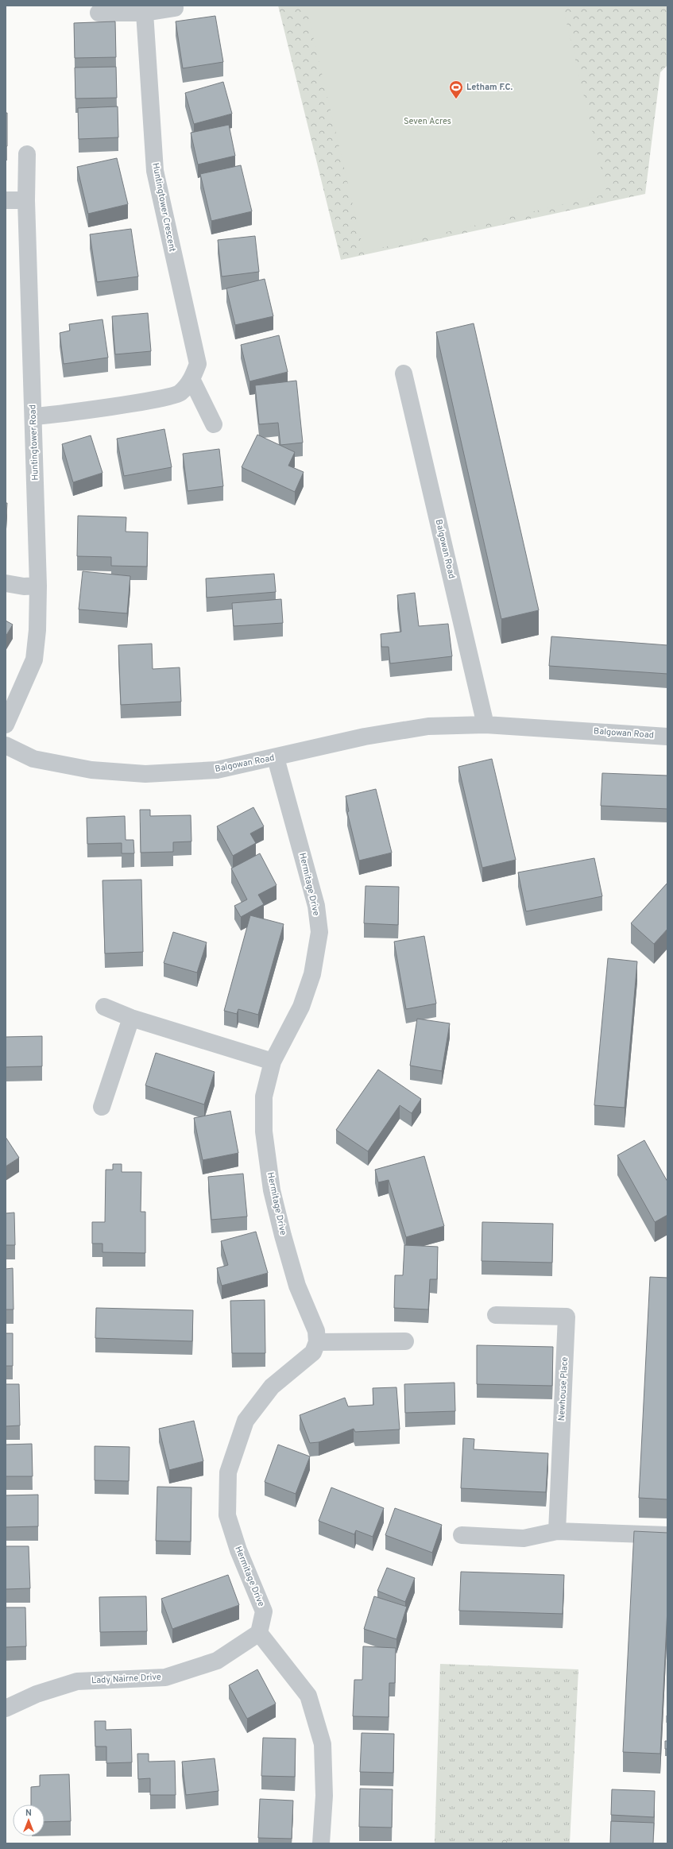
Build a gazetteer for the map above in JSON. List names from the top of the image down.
{
  "streets": {
    "street": [
      "Huntingtower Crescent",
      "Huntingtower Road",
      "Balgowan Road",
      "Hermitage Drive",
      "Newhouse Place",
      "Lady Nairne Drive"
    ]
  },
  "crossings": [
    ["Huntingtower Crescent", "Huntingtower Road"],
    ["Balgowan Road", "Hermitage Drive"],
    ["Hermitage Drive", "Lady Nairne Drive"]
  ],
  "parks": ["Seven Acres"],
  "places": {
    "sports": ["Letham F.C."]
  },
  "north": "top"
}
